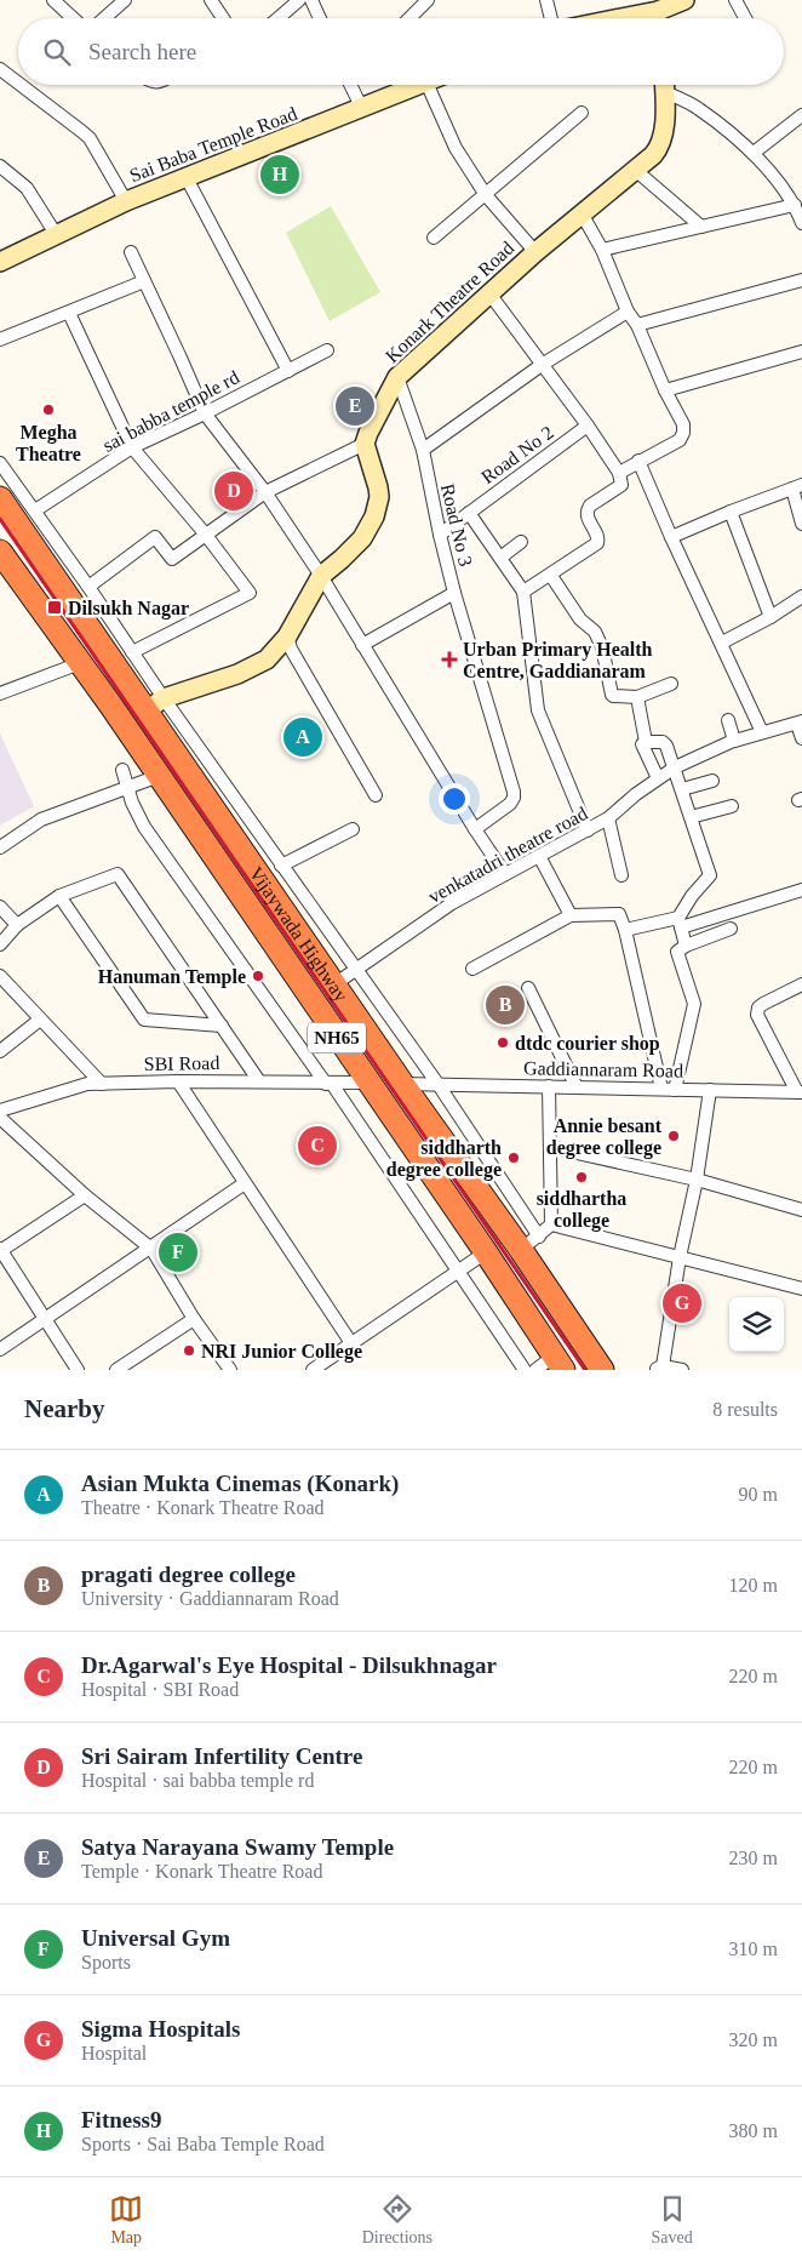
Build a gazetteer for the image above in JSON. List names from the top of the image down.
{
  "streets": {
    "highway": ["Vijaywada Highway", "NH65"],
    "street": [
      "Sai Baba Temple Road",
      "Konark Theatre Road",
      "sai babba temple rd",
      "Road No 2",
      "Road No 3",
      "venkatadri theatre road",
      "SBI Road",
      "Gaddiannaram Road"
    ]
  },
  "crossings": [
    ["Konark Theatre Road", "Road No 3"],
    ["Road No 2", "Road No 3"],
    ["venkatadri theatre road", "Vijaywada Highway"],
    ["Vijaywada Highway", "SBI Road"],
    ["Vijaywada Highway", "Gaddiannaram Road"]
  ],
  "places": {
    "other": [
      "Megha Theatre",
      "Hanuman Temple",
      "dtdc courier shop",
      "Annie besant degree college",
      "siddharth degree college",
      "siddhartha college",
      "NRI Junior College"
    ],
    "transit": ["Dilsukh Nagar"],
    "health": ["Urban Primary Health Centre, Gaddianaram"]
  },
  "page": {
    "search": "Search here",
    "pins": [
      "H",
      "E",
      "D",
      "A",
      "B",
      "C",
      "F",
      "G"
    ],
    "heading": ["Nearby", "8 results"],
    "list": [
      {
        "mark": "A",
        "name": "Asian Mukta Cinemas (Konark)",
        "note": "Theatre · Konark Theatre Road",
        "value": "90 m"
      },
      {
        "mark": "B",
        "name": "pragati degree college",
        "note": "University · Gaddiannaram Road",
        "value": "120 m"
      },
      {
        "mark": "C",
        "name": "Dr.Agarwal's Eye Hospital - Dilsukhnagar",
        "note": "Hospital · SBI Road",
        "value": "220 m"
      },
      {
        "mark": "D",
        "name": "Sri Sairam Infertility Centre",
        "note": "Hospital · sai babba temple rd",
        "value": "220 m"
      },
      {
        "mark": "E",
        "name": "Satya Narayana Swamy Temple",
        "note": "Temple · Konark Theatre Road",
        "value": "230 m"
      },
      {
        "mark": "F",
        "name": "Universal Gym",
        "note": "Sports",
        "value": "310 m"
      },
      {
        "mark": "G",
        "name": "Sigma Hospitals",
        "note": "Hospital",
        "value": "320 m"
      },
      {
        "mark": "H",
        "name": "Fitness9",
        "note": "Sports · Sai Baba Temple Road",
        "value": "380 m"
      }
    ],
    "nav": ["Map", "Directions", "Saved"]
  }
}
